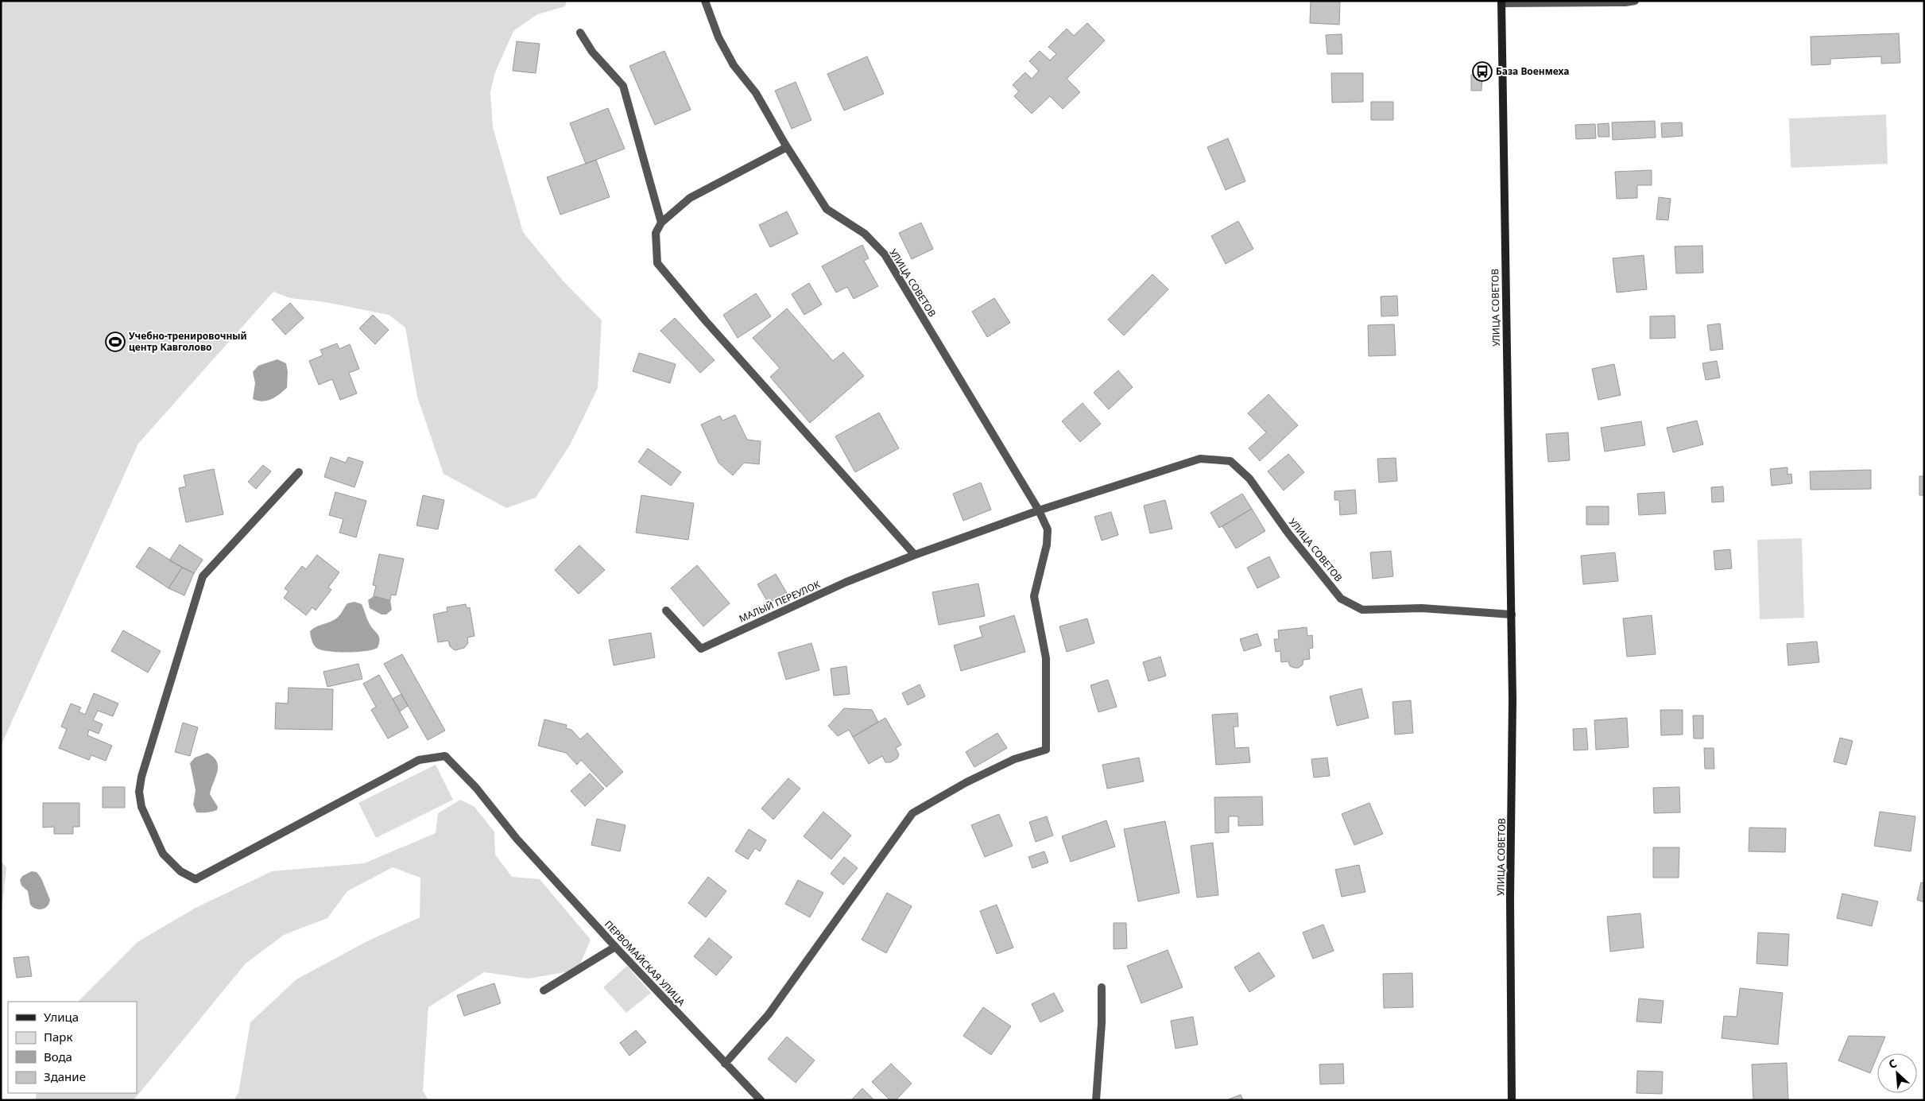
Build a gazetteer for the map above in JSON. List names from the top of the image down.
{
  "streets": {
    "main road": ["УЛИЦА СОВЕТОВ"],
    "street": ["МАЛЫЙ ПЕРЕУЛОК", "ПЕРВОМАЙСКАЯ УЛИЦА"]
  },
  "crossings": [
    ["УЛИЦА СОВЕТОВ", "МАЛЫЙ ПЕРЕУЛОК"],
    ["УЛИЦА СОВЕТОВ", "ПЕРВОМАЙСКАЯ УЛИЦА"]
  ],
  "places": {
    "bus stop": ["База Военмеха"],
    "sports": ["Учебно-тренировочный центр Кавголово"]
  },
  "legend": [
    "Улица",
    "Парк",
    "Вода",
    "Здание"
  ],
  "north": "top left"
}
